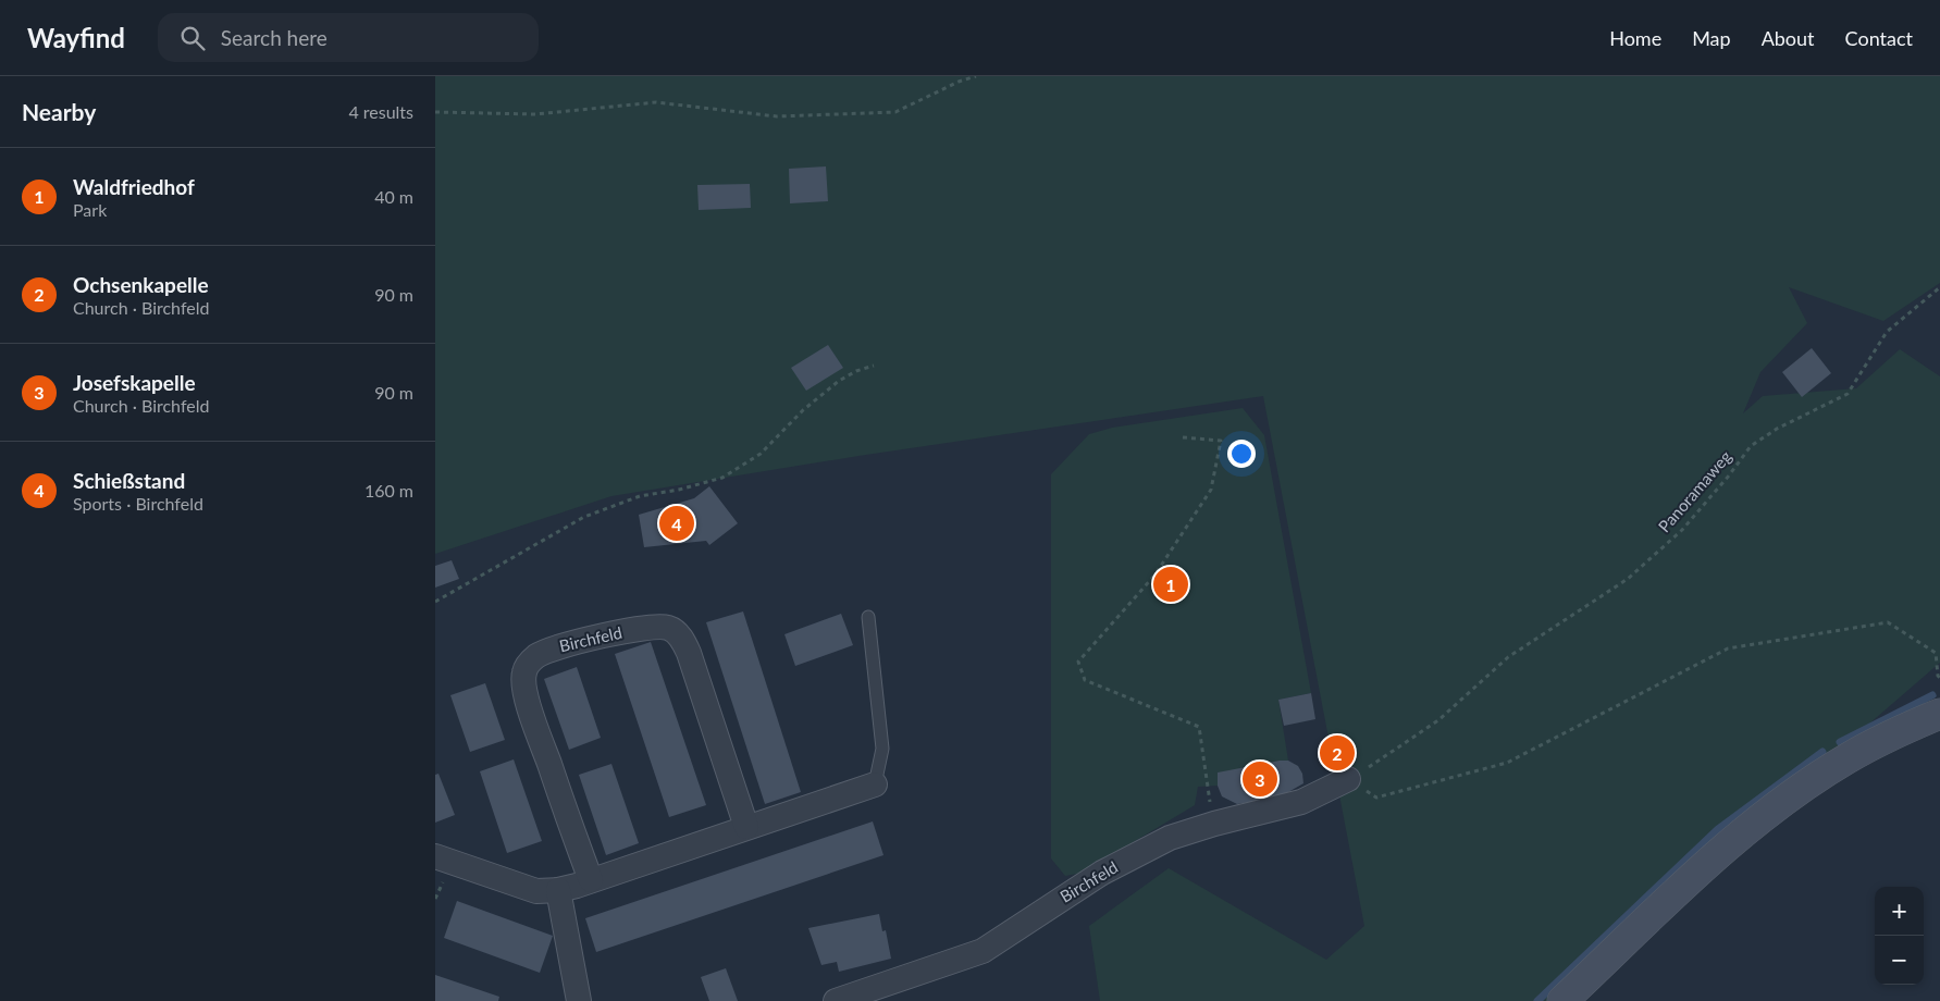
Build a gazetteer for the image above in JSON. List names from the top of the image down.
{
  "streets": {
    "street": ["Birchfeld"],
    "path": ["Panoramaweg"]
  },
  "crossings": [
    ["Panoramaweg", "Birchfeld"]
  ],
  "page": {
    "header": "Wayfind",
    "search": "Search here",
    "nav": [
      "Home",
      "Map",
      "About",
      "Contact"
    ],
    "heading": ["Nearby", "4 results"],
    "list": [
      {
        "mark": "1",
        "name": "Waldfriedhof",
        "note": "Park",
        "value": "40 m"
      },
      {
        "mark": "2",
        "name": "Ochsenkapelle",
        "note": "Church · Birchfeld",
        "value": "90 m"
      },
      {
        "mark": "3",
        "name": "Josefskapelle",
        "note": "Church · Birchfeld",
        "value": "90 m"
      },
      {
        "mark": "4",
        "name": "Schießstand",
        "note": "Sports · Birchfeld",
        "value": "160 m"
      }
    ],
    "pins": [
      "4",
      "1",
      "2",
      "3"
    ],
    "map_buttons": ["+", "−"]
  }
}
